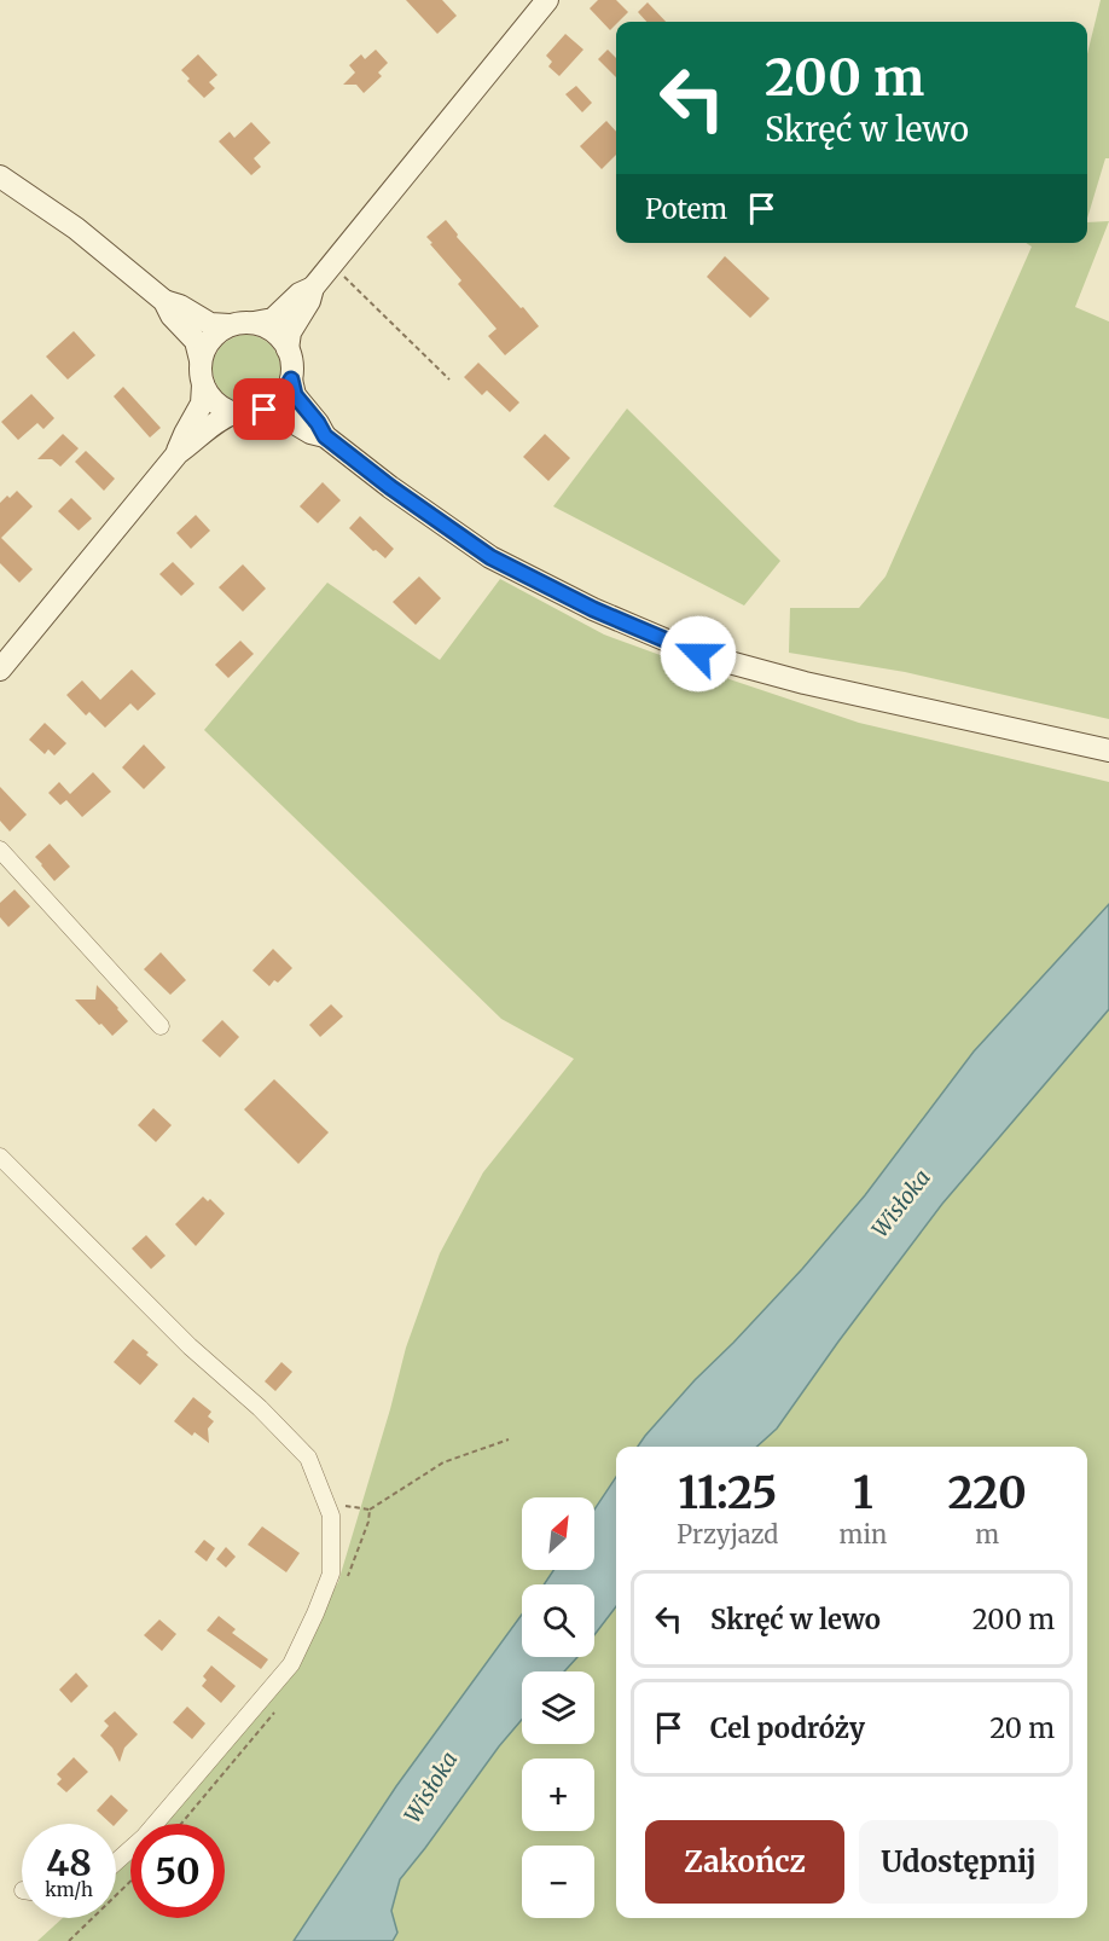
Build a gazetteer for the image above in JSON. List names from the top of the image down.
{
  "water": ["Wisłoka"],
  "north": "top right",
  "page": {
    "turn": ["200 m", "Skręć w lewo"],
    "then": "Potem",
    "eta": [
      "11:25",
      "Przyjazd",
      "1",
      "min",
      "220",
      "m"
    ],
    "map_buttons": ["+", "−"],
    "list": [
      {
        "name": "Skręć w lewo",
        "value": "200 m"
      },
      {
        "name": "Cel podróży",
        "value": "20 m"
      }
    ],
    "buttons": ["Zakończ", "Udostępnij"],
    "speed": "48 km/h",
    "limit": "50"
  }
}
